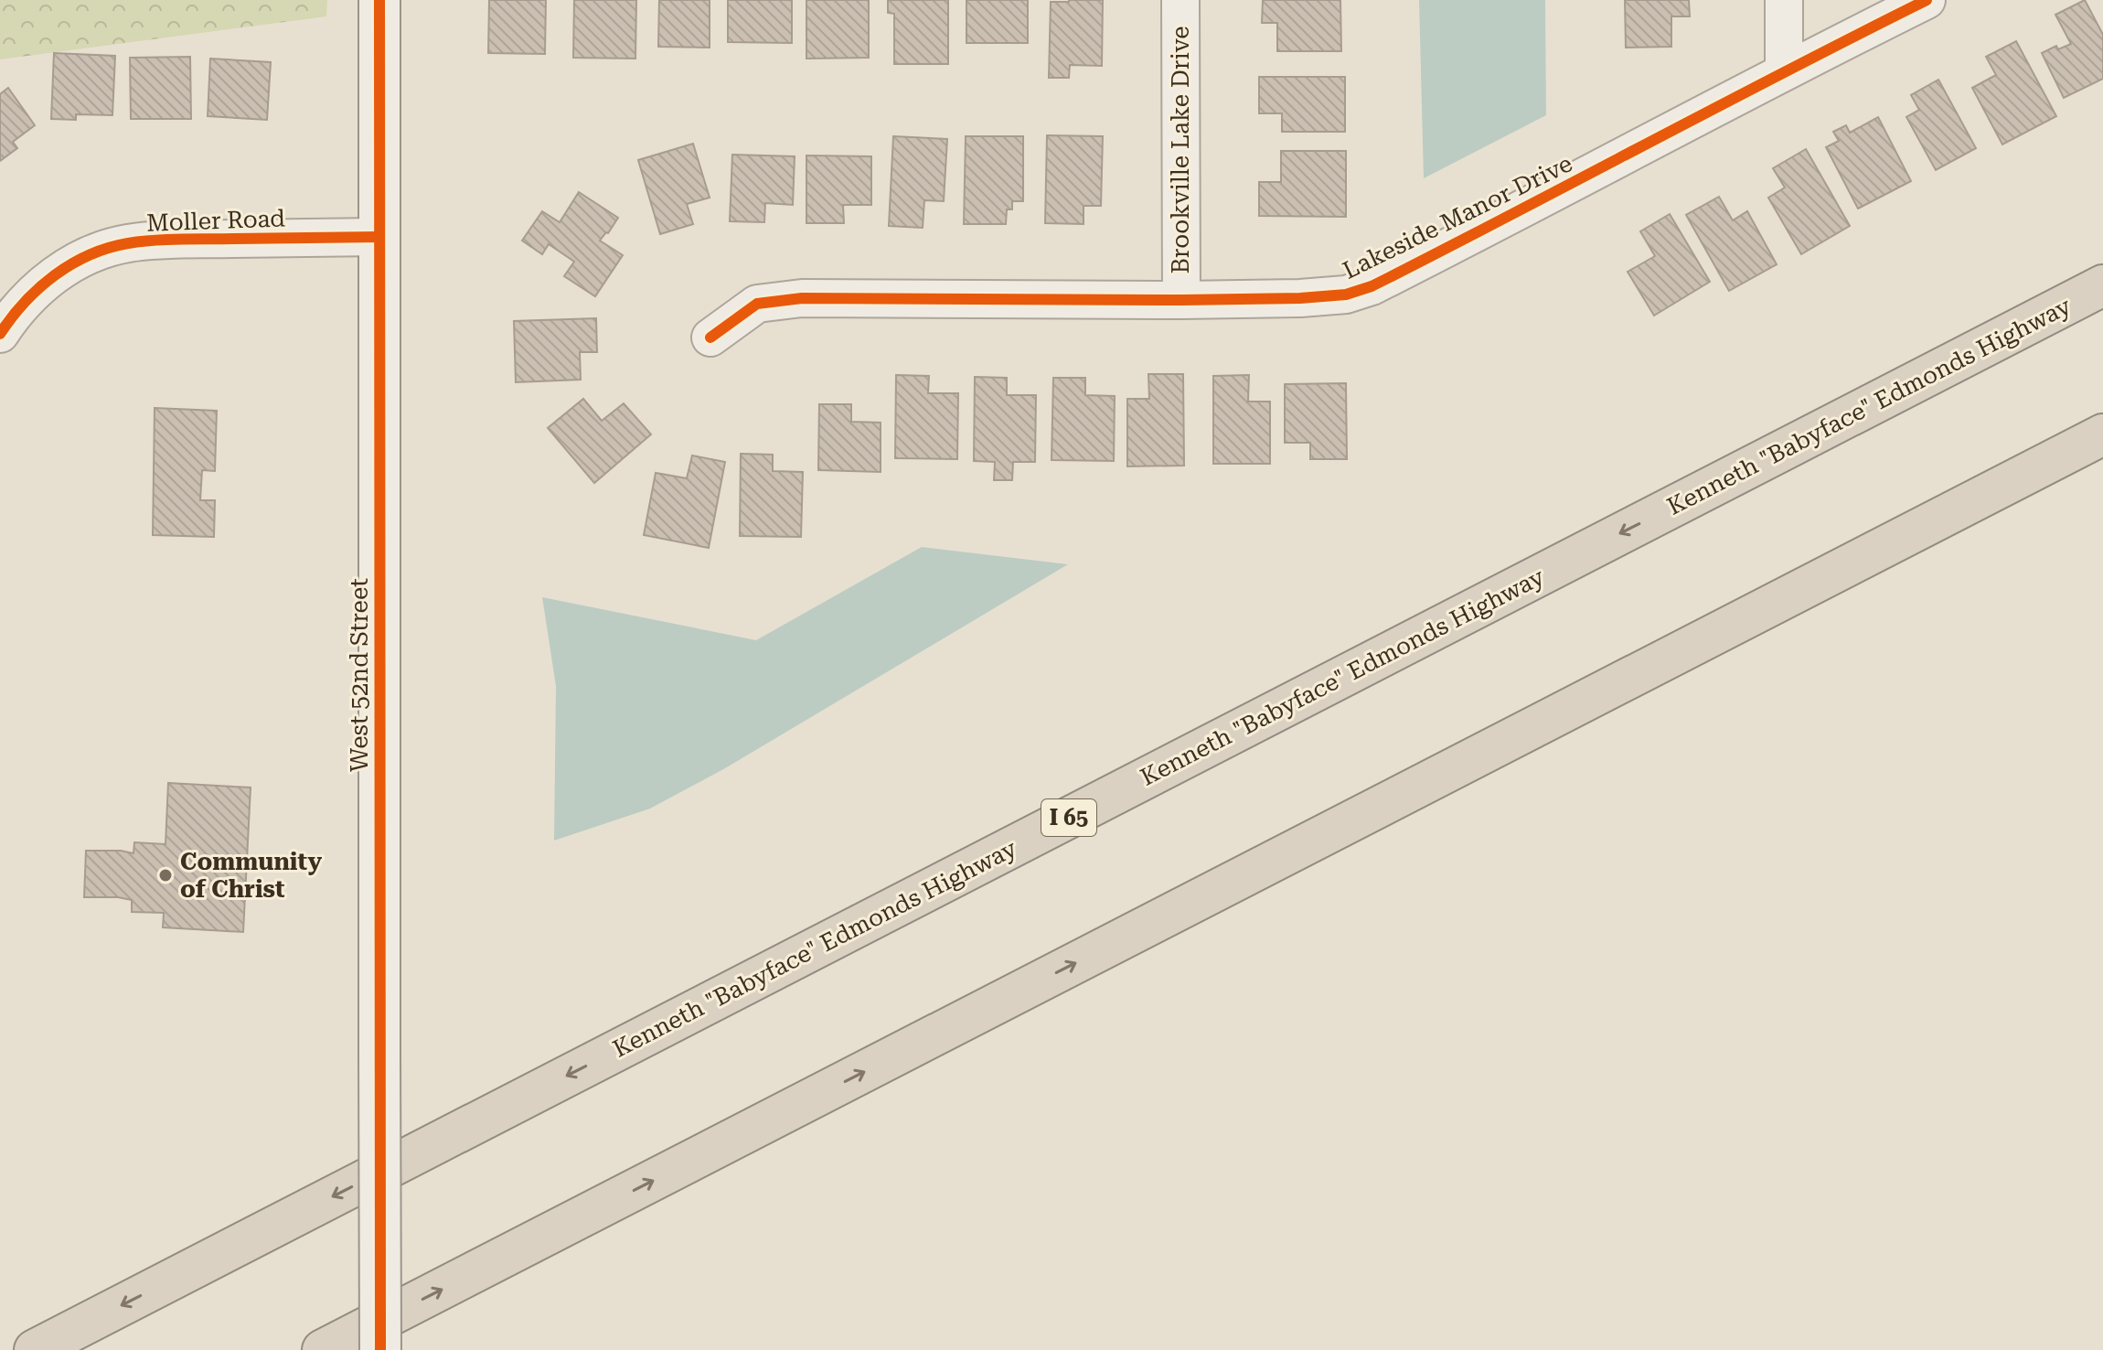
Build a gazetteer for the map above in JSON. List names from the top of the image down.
{
  "streets": {
    "highway": ["Kenneth \"Babyface\" Edmonds Highway", "I 65"],
    "street": [
      "Brookville Lake Drive",
      "Lakeside Manor Drive",
      "Moller Road",
      "West 52nd Street"
    ]
  },
  "crossings": [
    ["Brookville Lake Drive", "Lakeside Manor Drive"],
    ["Moller Road", "West 52nd Street"]
  ],
  "places": ["Community of Christ"]
}
